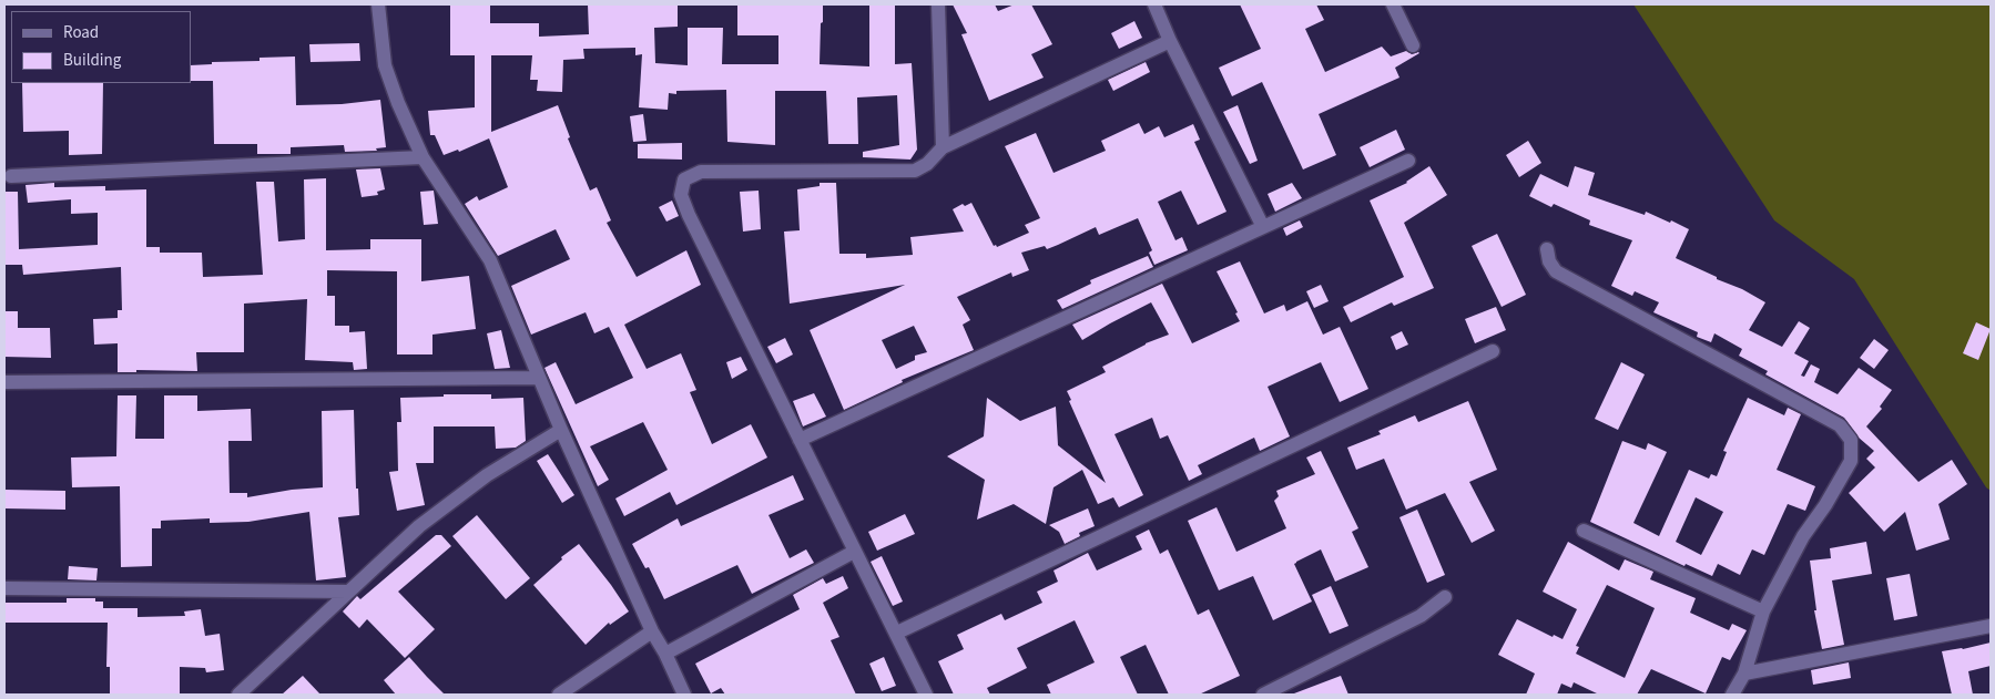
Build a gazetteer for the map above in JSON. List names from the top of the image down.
{
  "legend": ["Road", "Building"]
}
